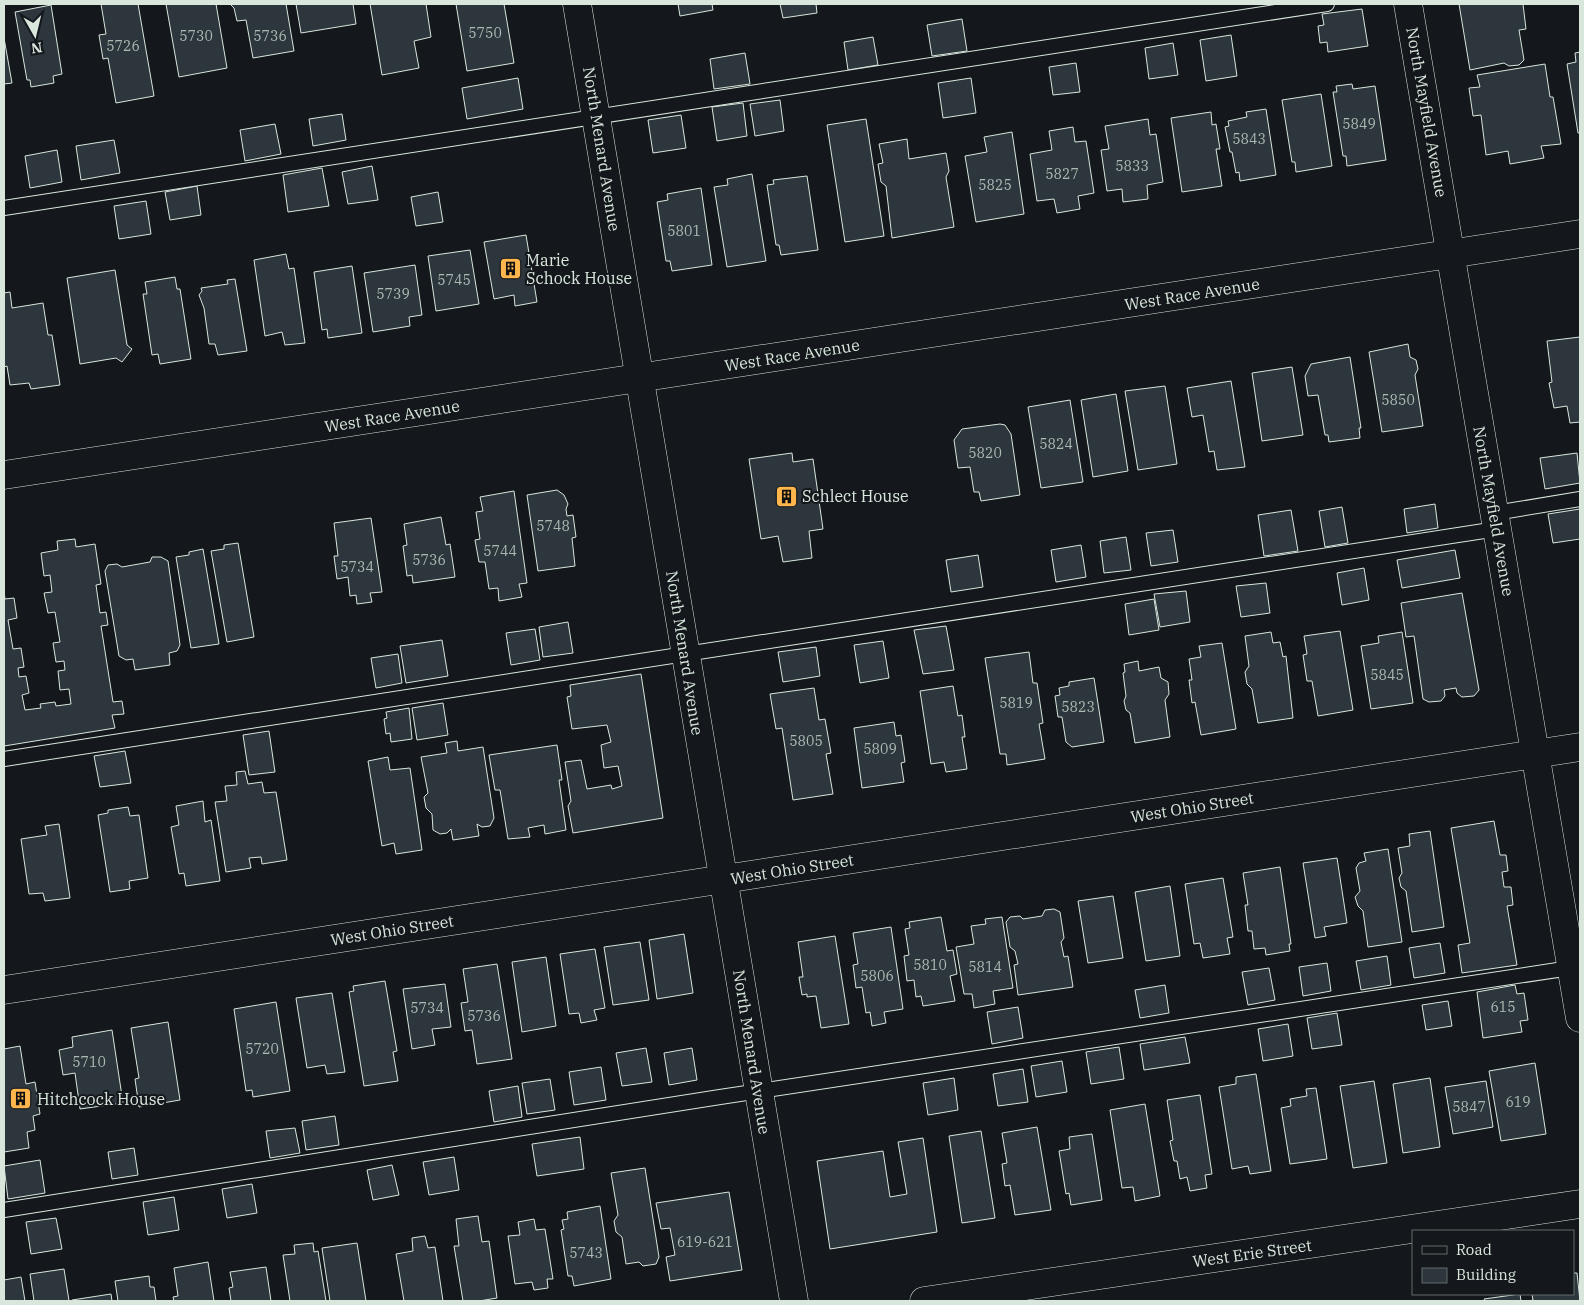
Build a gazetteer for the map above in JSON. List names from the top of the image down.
{
  "streets": {
    "street": [
      "North Mayfield Avenue",
      "North Menard Avenue",
      "West Race Avenue",
      "West Ohio Street",
      "West Erie Street"
    ]
  },
  "crossings": [
    ["North Mayfield Avenue", "West Race Avenue"],
    ["North Mayfield Avenue", "West Ohio Street"],
    ["North Menard Avenue", "West Race Avenue"],
    ["North Menard Avenue", "West Ohio Street"]
  ],
  "places": {
    "building": ["Marie Schock House", "Schlect House", "Hitchcock House"]
  },
  "house_numbers": [
    "5750",
    "5730",
    "5736",
    "5726",
    "5849",
    "5843",
    "5833",
    "5827",
    "5825",
    "5801",
    "5745",
    "5739",
    "5850",
    "5824",
    "5820",
    "5748",
    "5744",
    "5736",
    "5734",
    "5845",
    "5819",
    "5823",
    "5805",
    "5809",
    "5810",
    "5814",
    "5806",
    "615",
    "5734",
    "5736",
    "5720",
    "5710",
    "619",
    "5847",
    "619-621",
    "5743"
  ],
  "legend": ["Road", "Building"],
  "north": "bottom"
}
